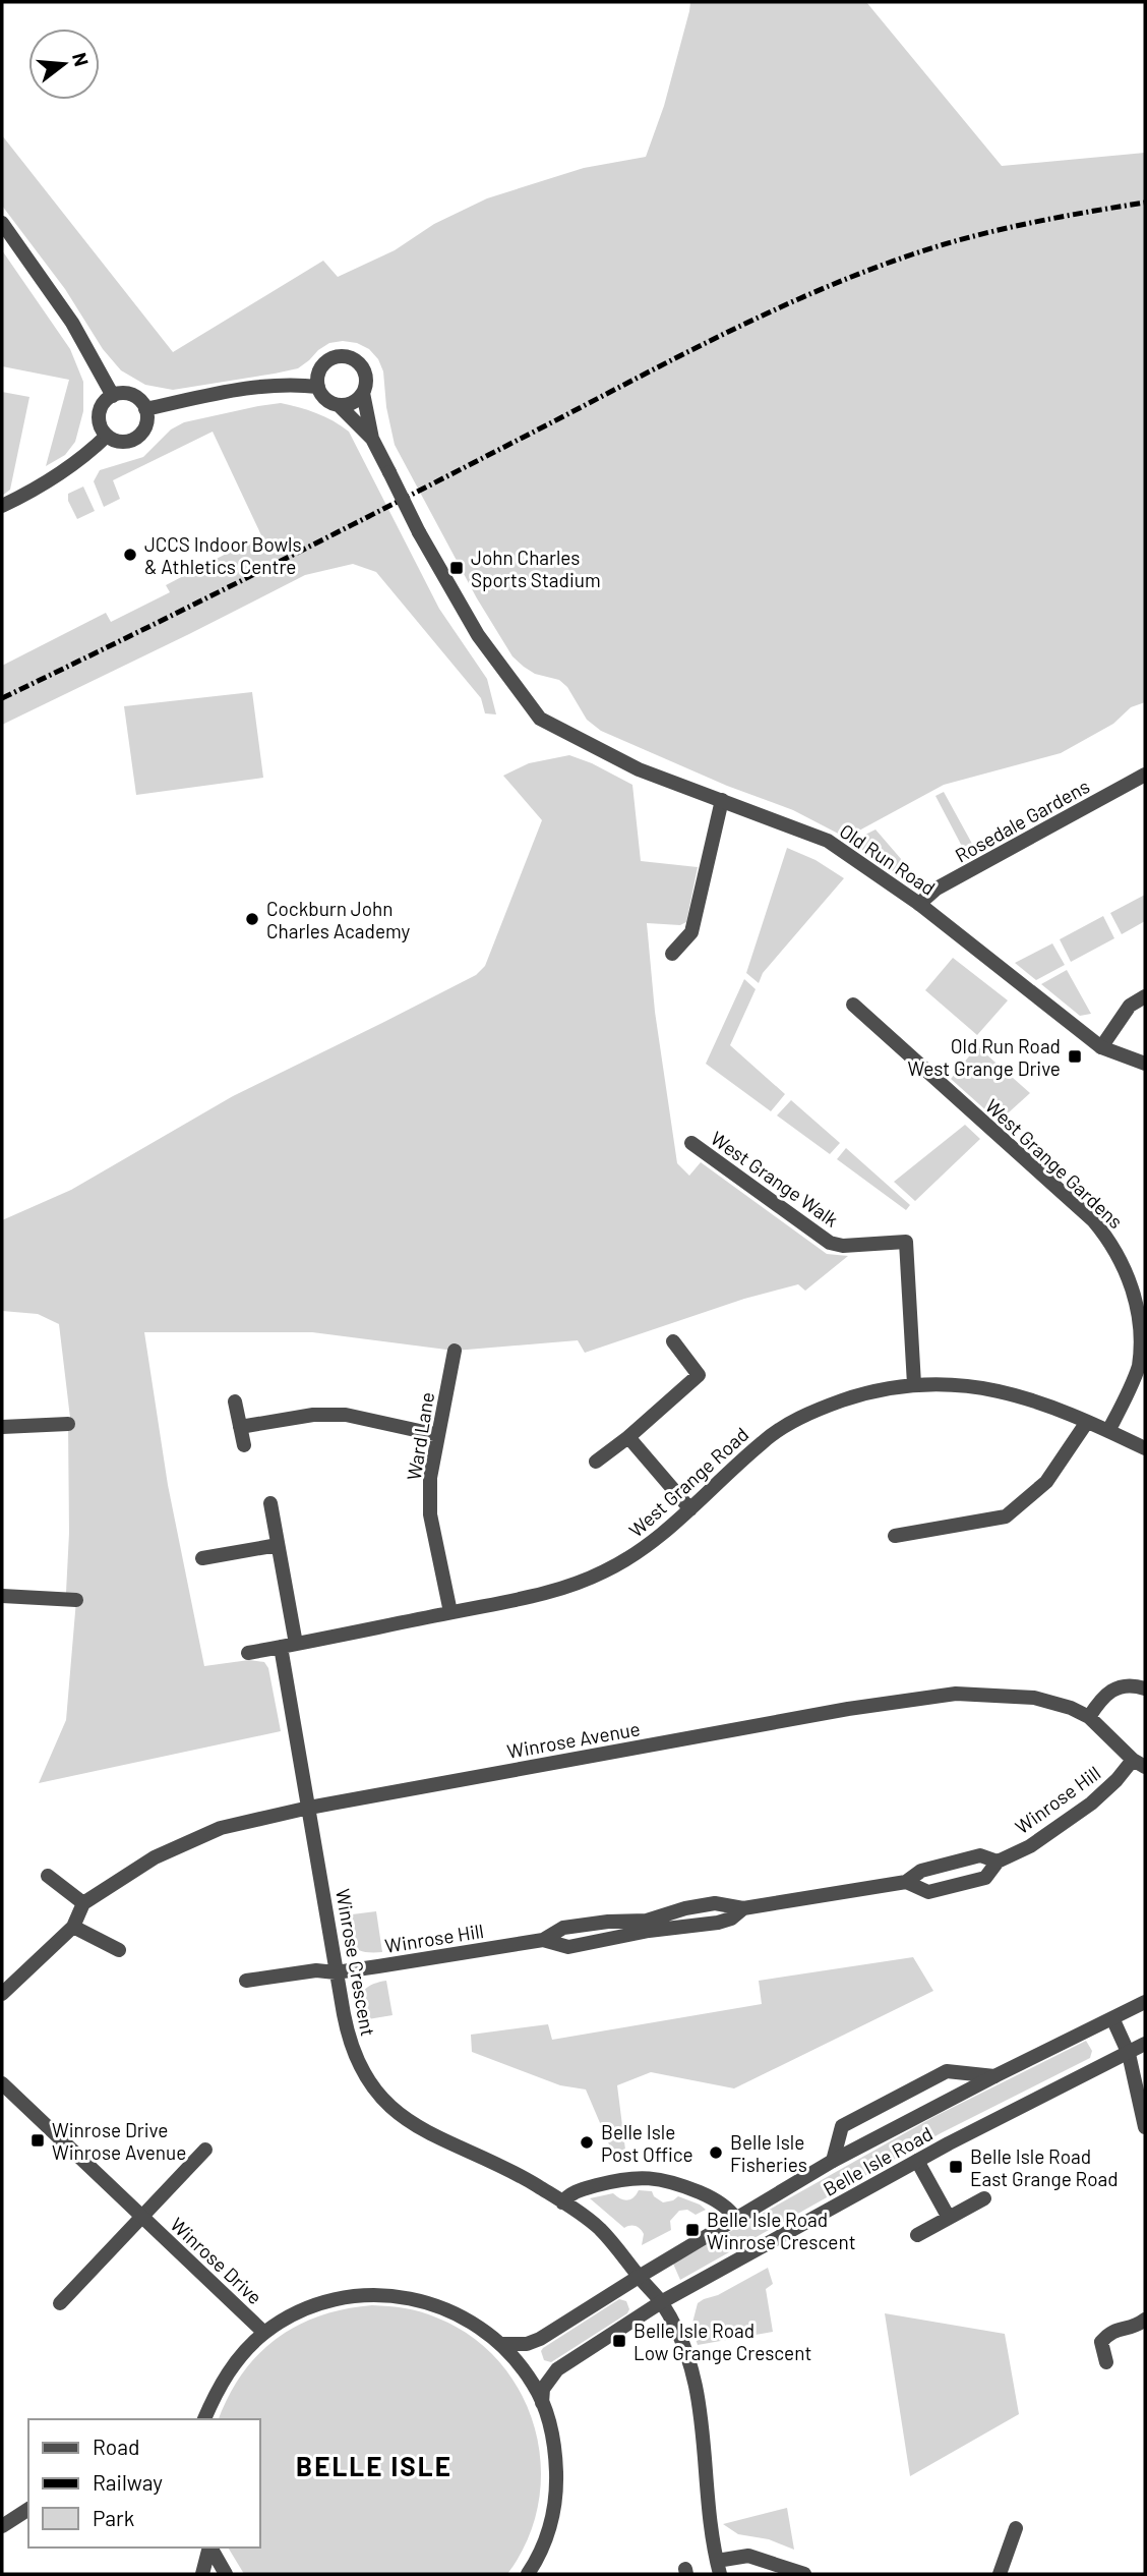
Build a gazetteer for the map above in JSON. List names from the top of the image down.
{
  "streets": {
    "street": [
      "Rosedale Gardens",
      "Old Run Road",
      "West Grange Gardens",
      "West Grange Walk",
      "Ward Lane",
      "West Grange Road",
      "Winrose Avenue",
      "Winrose Hill",
      "Winrose Crescent",
      "Belle Isle Road",
      "Winrose Drive"
    ]
  },
  "crossings": [
    ["Rosedale Gardens", "Old Run Road"],
    ["West Grange Gardens", "West Grange Road"],
    ["West Grange Walk", "West Grange Road"],
    ["Ward Lane", "West Grange Road"],
    ["West Grange Road", "Winrose Crescent"],
    ["Winrose Avenue", "Winrose Hill"],
    ["Winrose Avenue", "Winrose Crescent"],
    ["Winrose Hill", "Winrose Crescent"],
    ["Winrose Crescent", "Belle Isle Road"]
  ],
  "districts": ["BELLE ISLE"],
  "places": {
    "other": [
      "JCCS Indoor Bowls & Athletics Centre",
      "Cockburn John Charles Academy",
      "Belle Isle Post Office",
      "Belle Isle Fisheries"
    ],
    "transit": [
      "John Charles Sports Stadium",
      "Old Run Road West Grange Drive",
      "Winrose Drive Winrose Avenue",
      "Belle Isle Road East Grange Road",
      "Belle Isle Road Winrose Crescent",
      "Belle Isle Road Low Grange Crescent"
    ]
  },
  "legend": ["Road", "Railway", "Park"],
  "north": "right"
}
